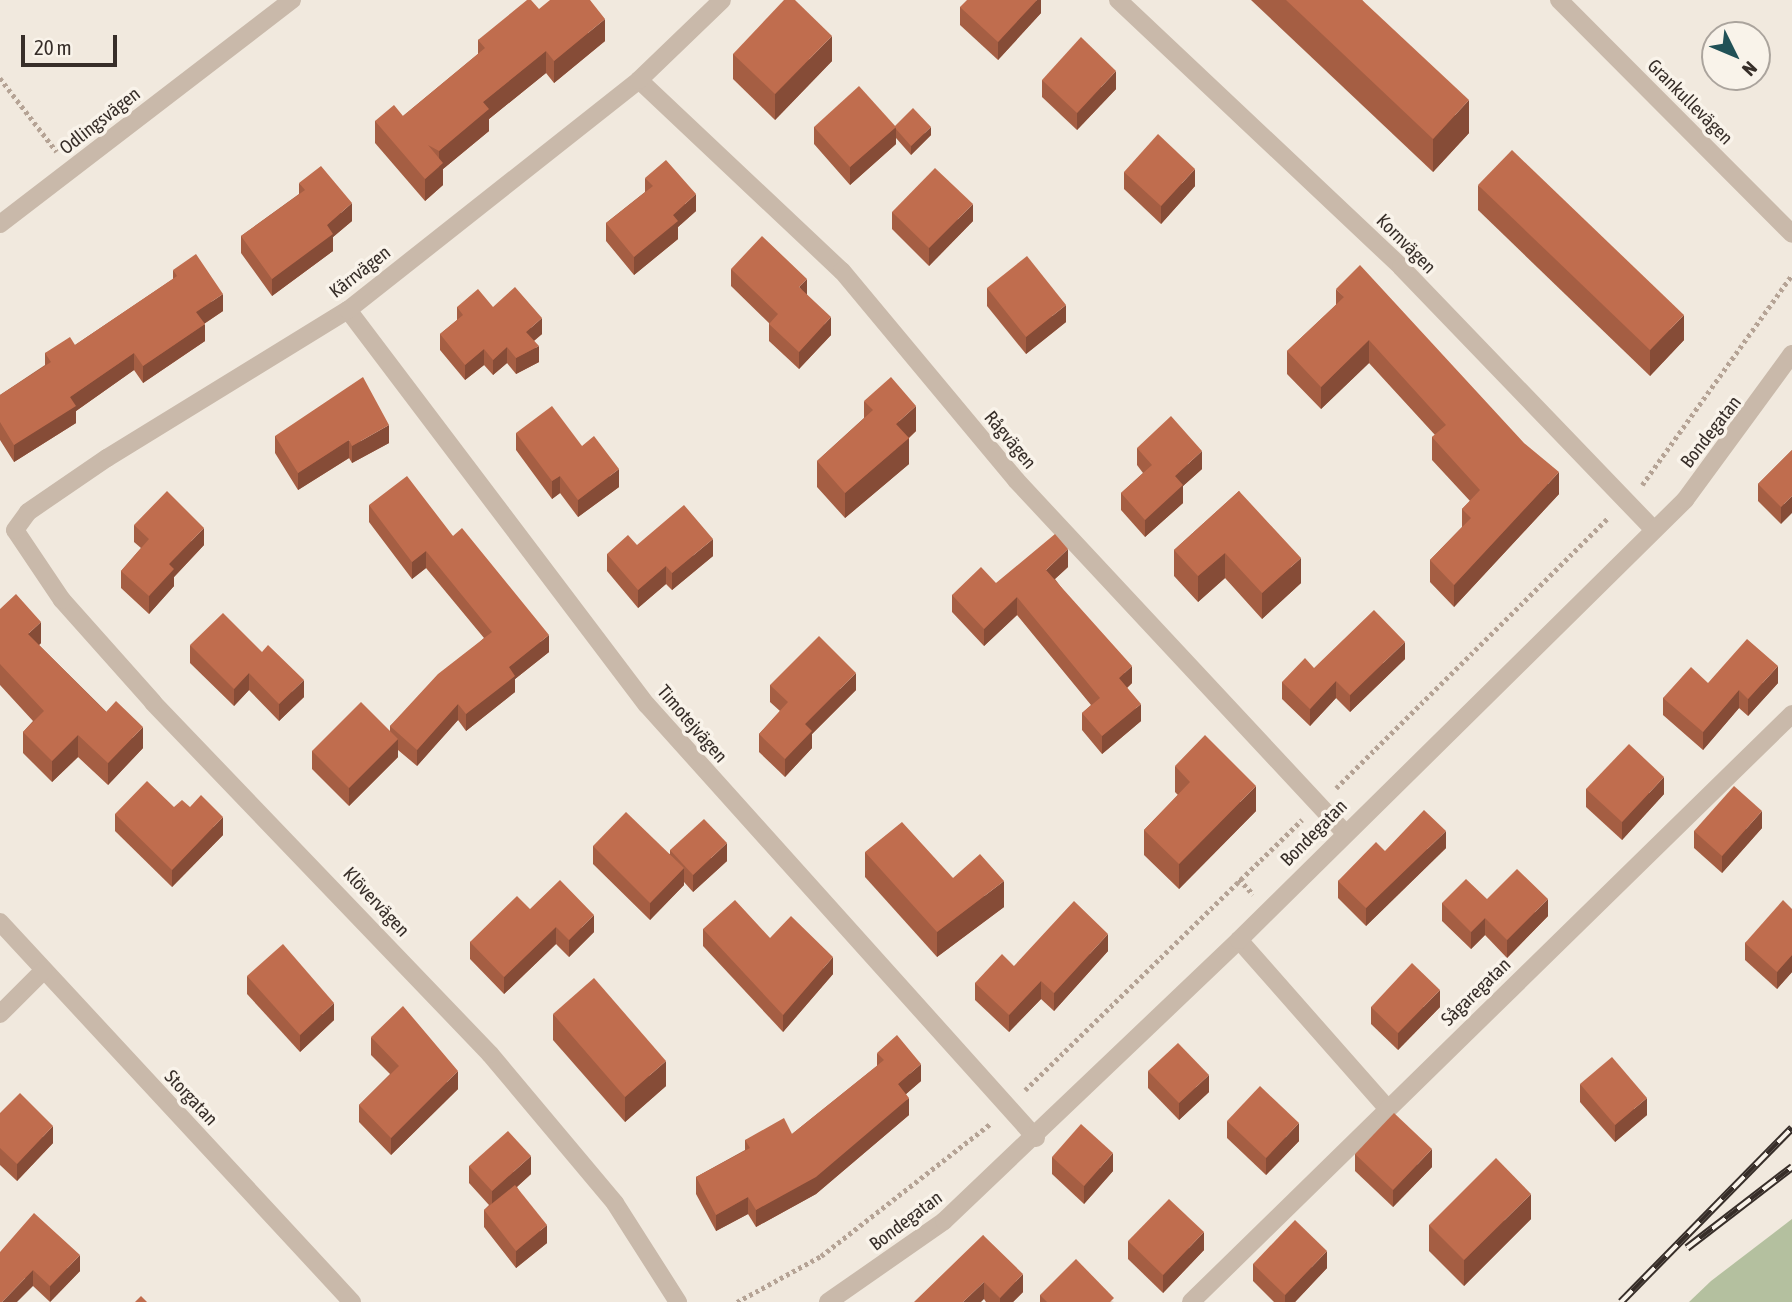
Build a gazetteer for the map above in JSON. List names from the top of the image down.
{
  "streets": {
    "street": [
      "Grankullevägen",
      "Odlingsvägen",
      "Kornvägen",
      "Kärrvägen",
      "Bondegatan",
      "Rågvägen",
      "Timotejvägen",
      "Klövervägen",
      "Sågaregatan",
      "Storgatan"
    ]
  },
  "crossings": [
    ["Kornvägen", "Bondegatan"],
    ["Kärrvägen", "Rågvägen"],
    ["Kärrvägen", "Timotejvägen"],
    ["Kärrvägen", "Klövervägen"],
    ["Bondegatan", "Rågvägen"],
    ["Bondegatan", "Timotejvägen"]
  ],
  "scale_bar": "20 m",
  "north": "bottom right"
}
